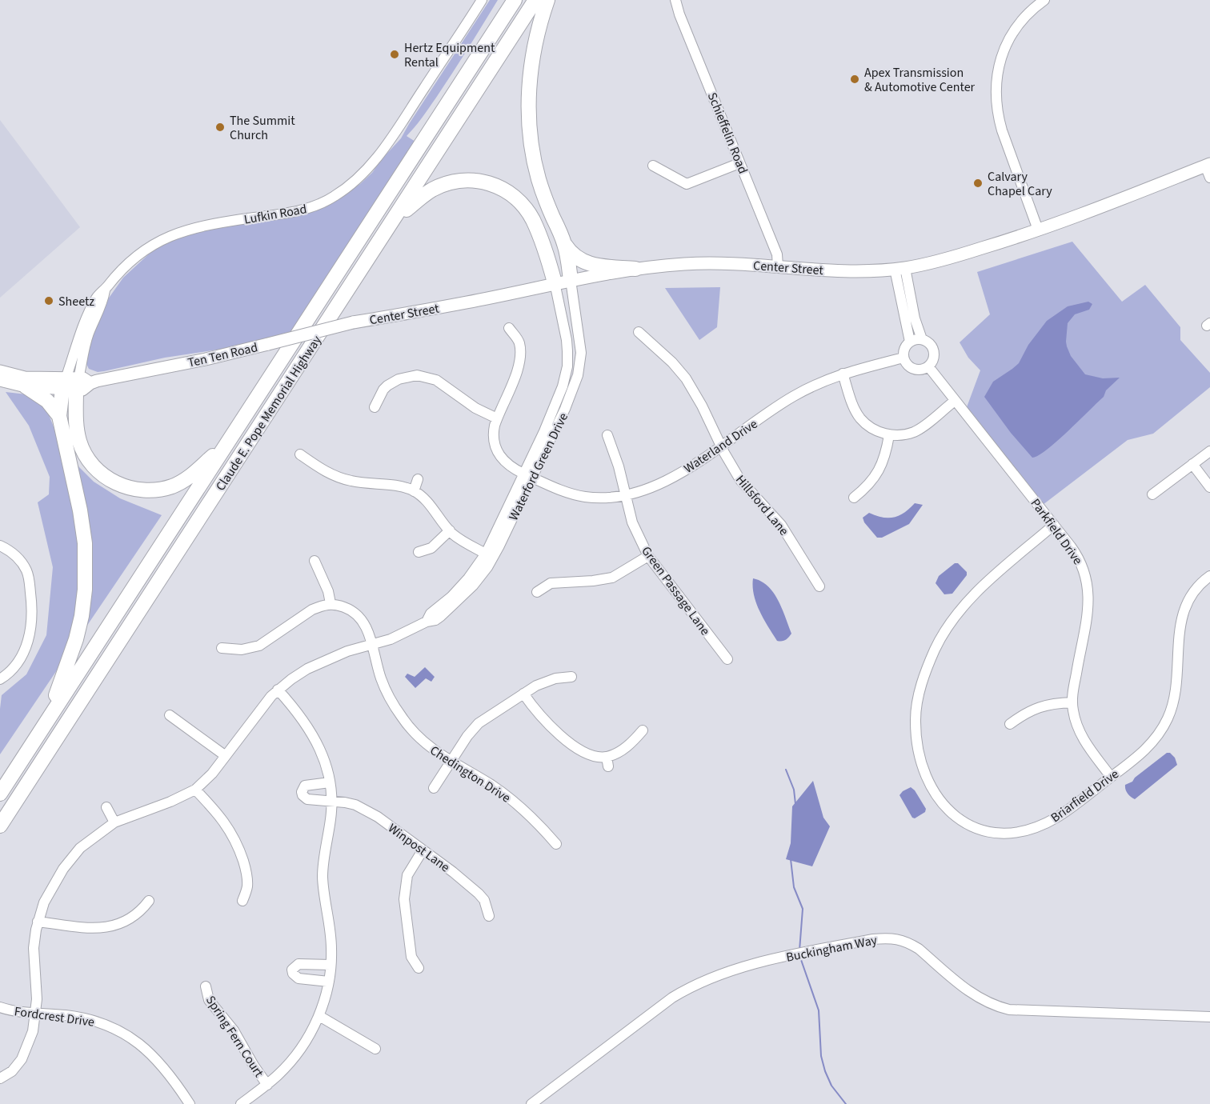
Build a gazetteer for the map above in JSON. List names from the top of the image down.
{
  "streets": {
    "highway": ["Claude E. Pope Memorial Highway"],
    "main road": ["Center Street", "Ten Ten Road"],
    "street": [
      "Schieffelin Road",
      "Lufkin Road",
      "Waterland Drive",
      "Waterford Green Drive",
      "Hillsford Lane",
      "Parkfield Drive",
      "Green Passage Lane",
      "Chedington Drive",
      "Briarfield Drive",
      "Winpost Lane",
      "Buckingham Way",
      "Fordcrest Drive",
      "Spring Fern Court"
    ]
  },
  "crossings": [
    ["Schieffelin Road", "Center Street"],
    ["Lufkin Road", "Ten Ten Road"],
    ["Center Street", "Ten Ten Road"],
    ["Center Street", "Waterford Green Drive"],
    ["Waterland Drive", "Waterford Green Drive"],
    ["Waterland Drive", "Hillsford Lane"],
    ["Waterland Drive", "Parkfield Drive"],
    ["Waterland Drive", "Green Passage Lane"],
    ["Waterford Green Drive", "Chedington Drive"],
    ["Waterford Green Drive", "Fordcrest Drive"],
    ["Parkfield Drive", "Briarfield Drive"]
  ],
  "places": [
    "Hertz Equipment Rental",
    "Apex Transmission & Automotive Center",
    "The Summit Church",
    "Calvary Chapel Cary",
    "Sheetz"
  ]
}
